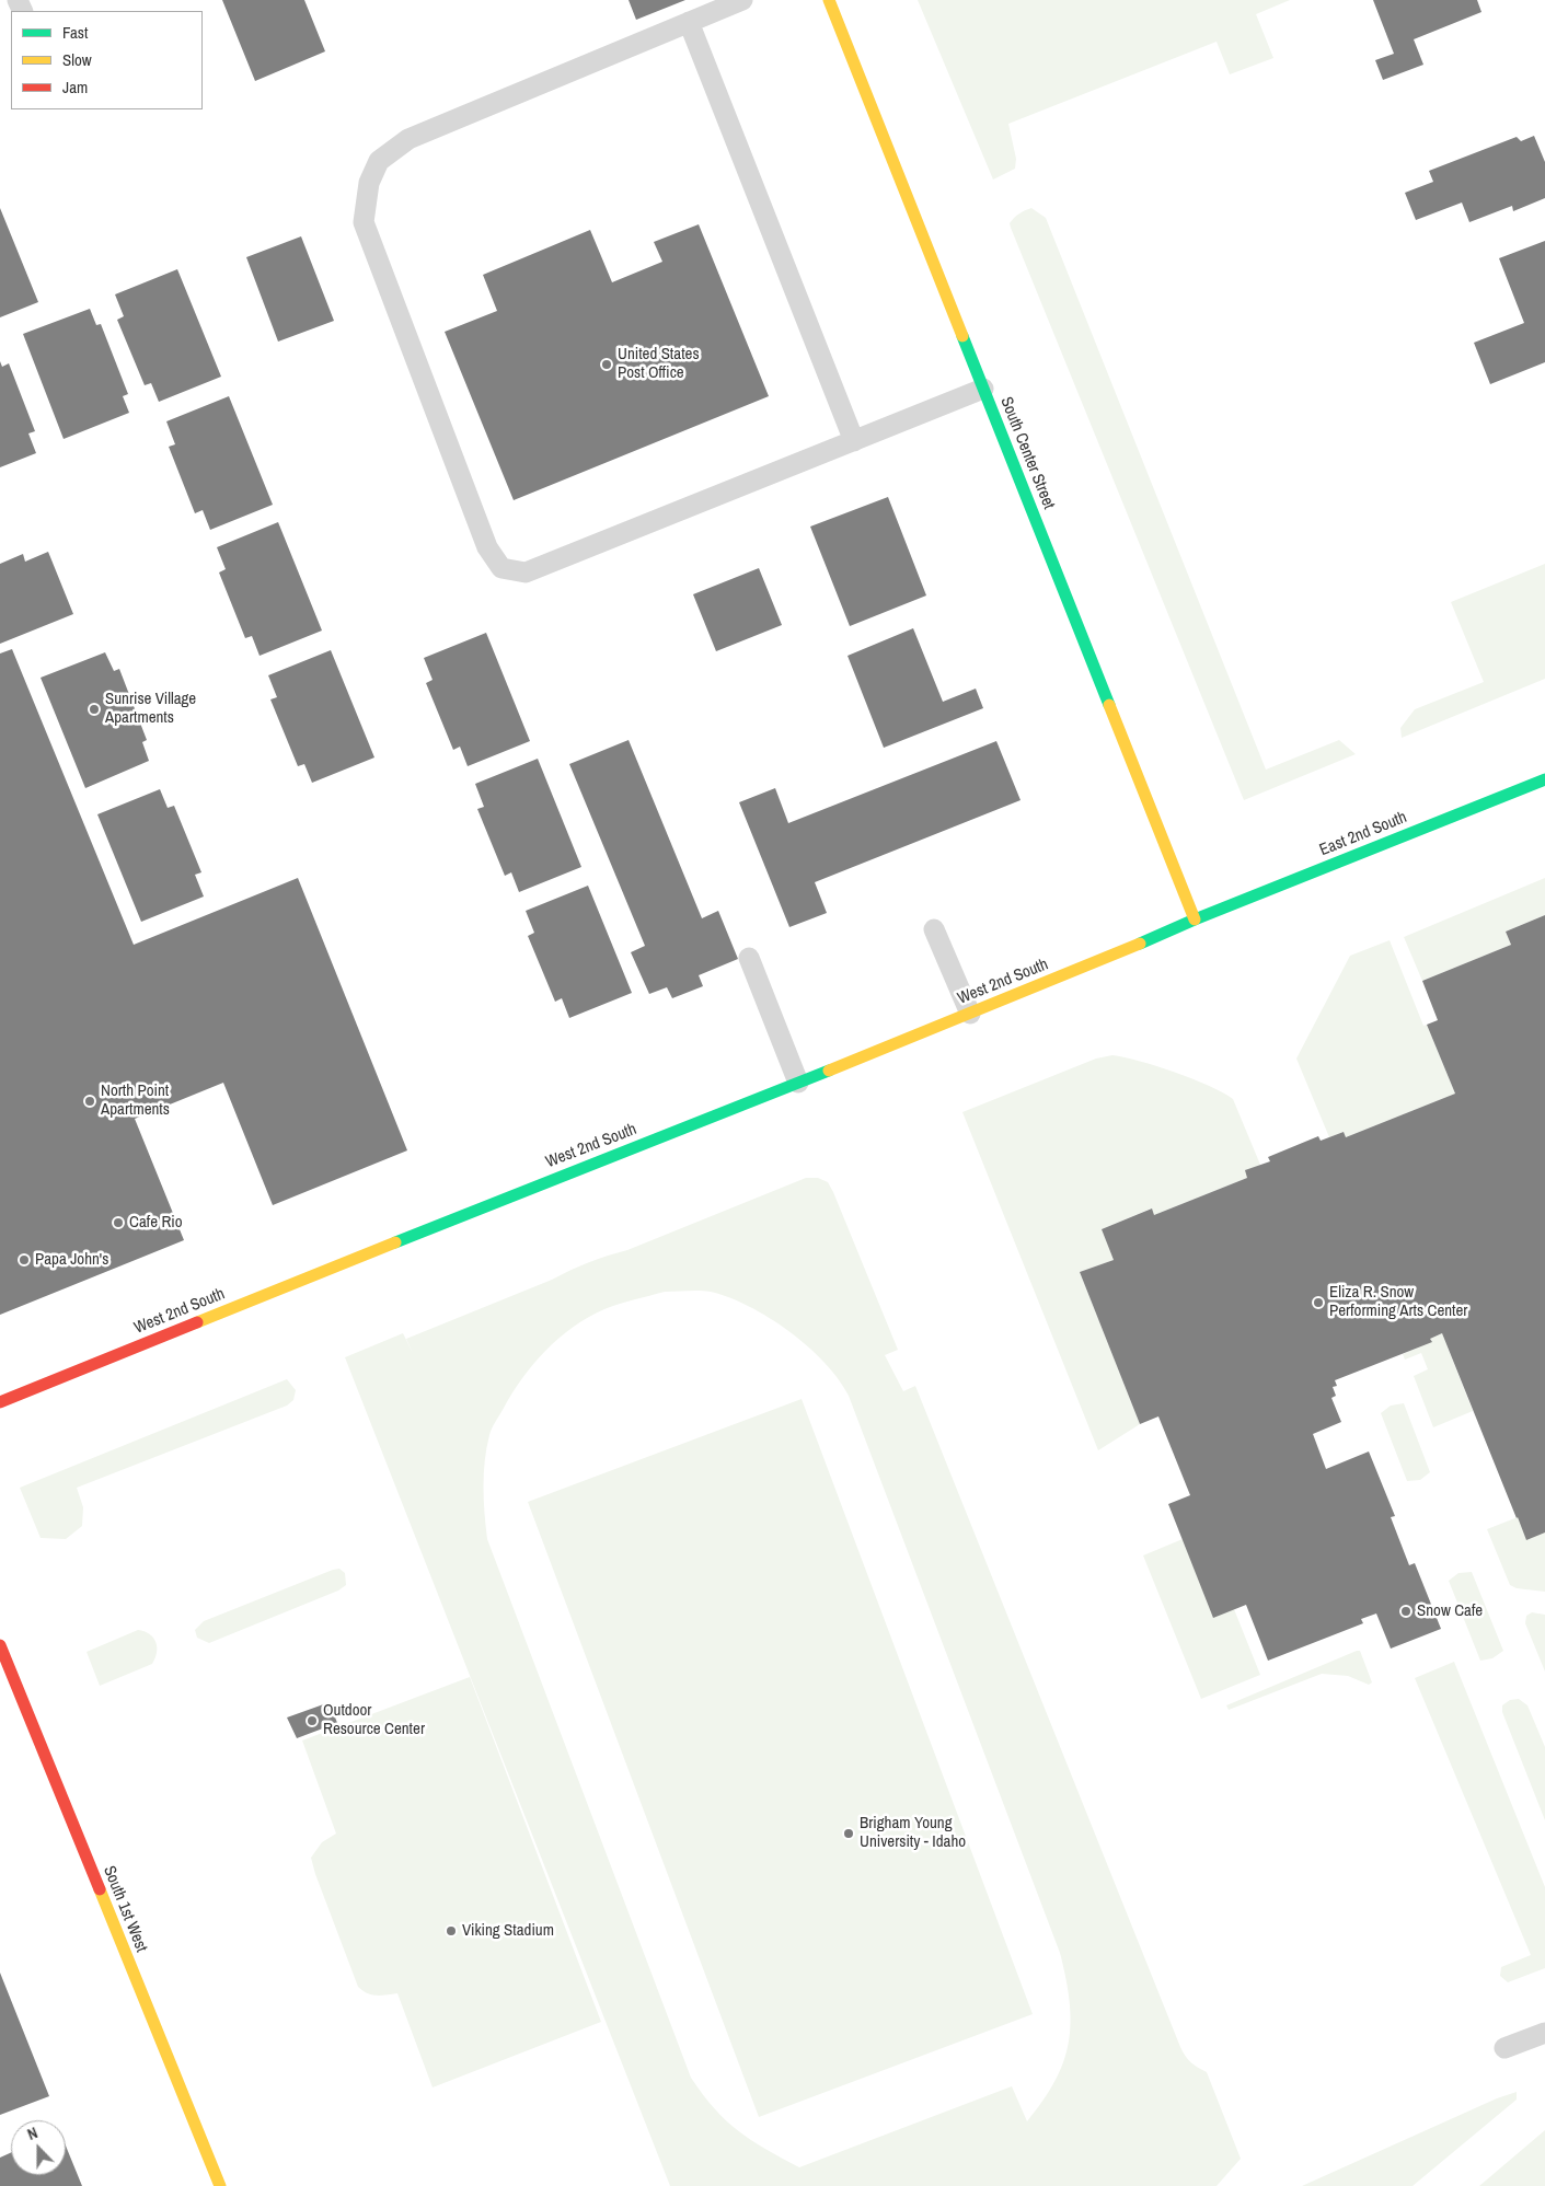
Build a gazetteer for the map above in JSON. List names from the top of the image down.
{
  "streets": {
    "street": [
      "South Center Street",
      "East 2nd South",
      "West 2nd South",
      "South 1st West"
    ]
  },
  "crossings": [
    ["South Center Street", "East 2nd South"],
    ["South Center Street", "West 2nd South"],
    ["East 2nd South", "West 2nd South"]
  ],
  "places": [
    "United States Post Office",
    "Sunrise Village Apartments",
    "North Point Apartments",
    "Cafe Rio",
    "Papa John's",
    "Eliza R. Snow Performing Arts Center",
    "Snow Cafe",
    "Outdoor Resource Center",
    "Brigham Young University - Idaho",
    "Viking Stadium"
  ],
  "legend": ["Fast", "Slow", "Jam"],
  "north": "top"
}
